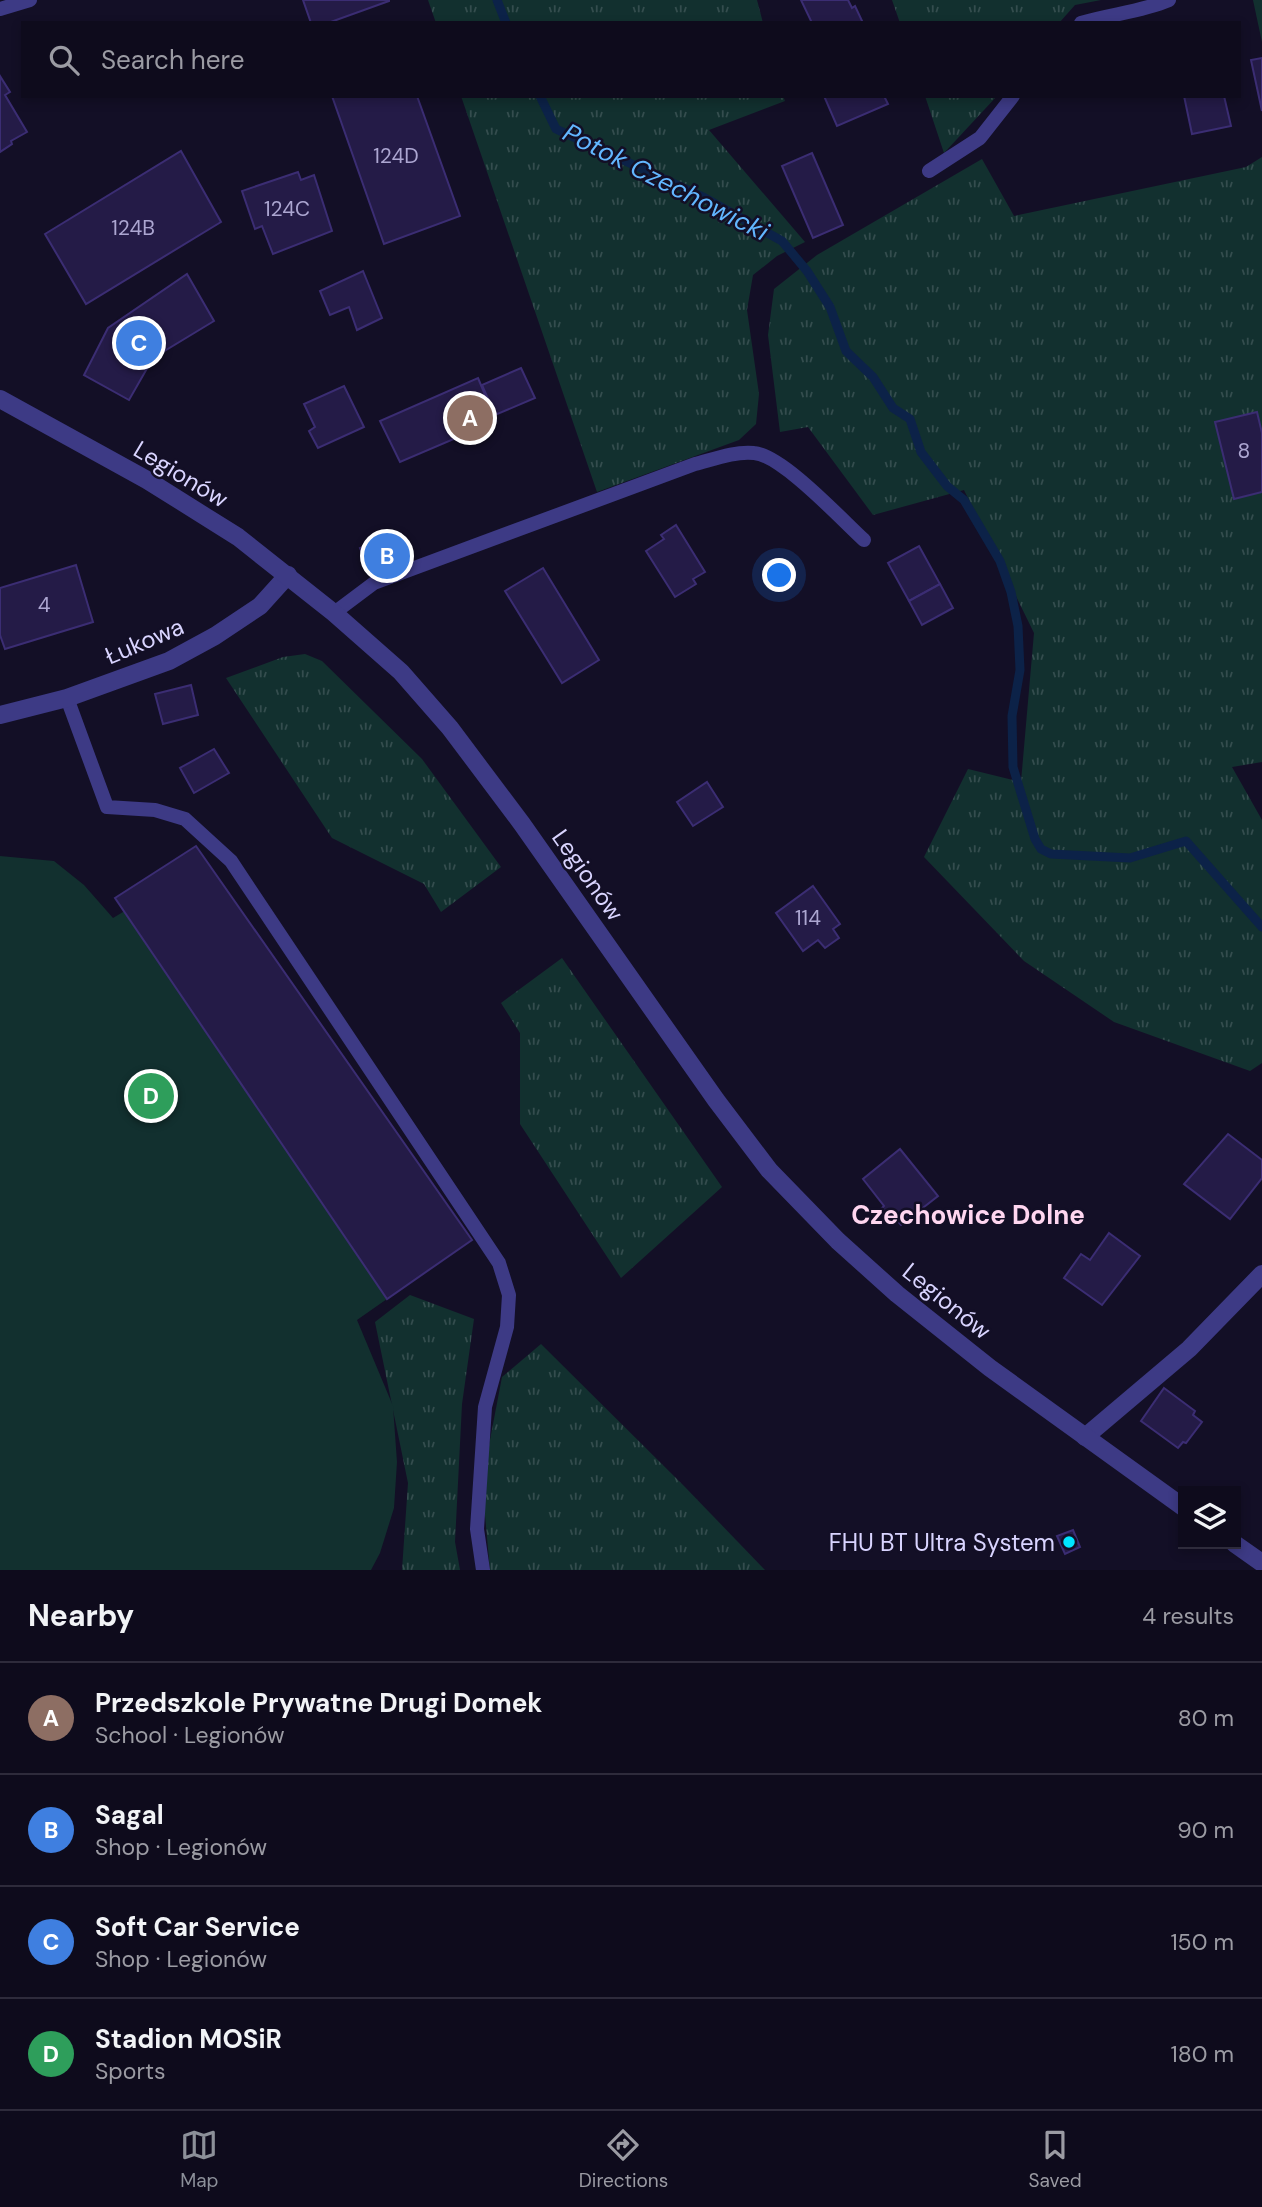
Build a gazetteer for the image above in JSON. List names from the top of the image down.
{
  "streets": {
    "street": ["Legionów", "Łukowa"]
  },
  "crossings": [
    ["Legionów", "Łukowa"]
  ],
  "districts": ["Czechowice Dolne"],
  "water": ["Potok Czechowicki"],
  "places": ["FHU BT Ultra System"],
  "house_numbers": [
    "124D",
    "124C",
    "124B",
    "8",
    "4",
    "114"
  ],
  "page": {
    "search": "Search here",
    "pins": [
      "C",
      "A",
      "B",
      "D"
    ],
    "heading": ["Nearby", "4 results"],
    "list": [
      {
        "mark": "A",
        "name": "Przedszkole Prywatne Drugi Domek",
        "note": "School · Legionów",
        "value": "80 m"
      },
      {
        "mark": "B",
        "name": "Sagal",
        "note": "Shop · Legionów",
        "value": "90 m"
      },
      {
        "mark": "C",
        "name": "Soft Car Service",
        "note": "Shop · Legionów",
        "value": "150 m"
      },
      {
        "mark": "D",
        "name": "Stadion MOSiR",
        "note": "Sports",
        "value": "180 m"
      }
    ],
    "nav": ["Map", "Directions", "Saved"]
  }
}
